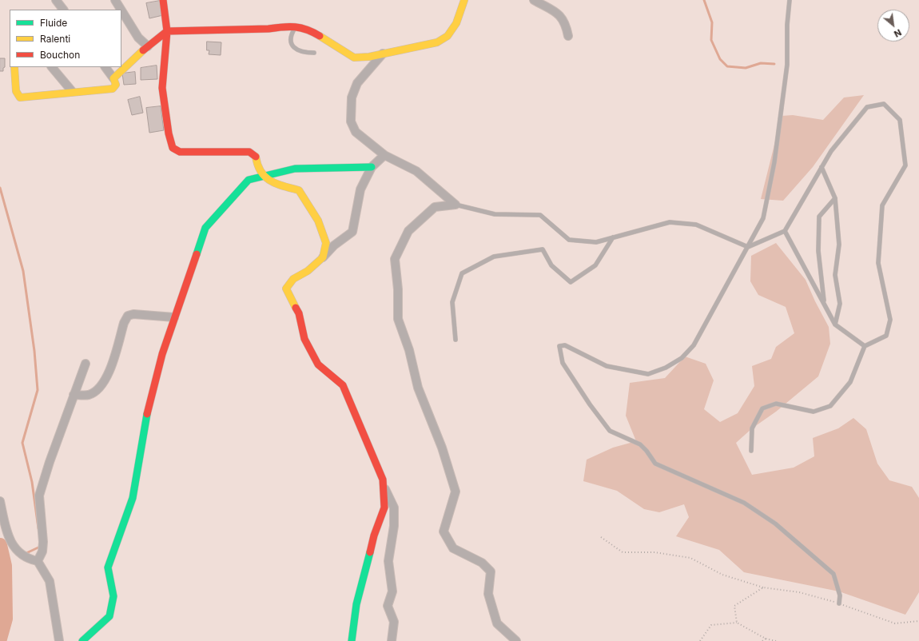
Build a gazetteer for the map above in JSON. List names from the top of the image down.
{
  "legend": ["Fluide", "Ralenti", "Bouchon"],
  "north": "bottom right"
}
